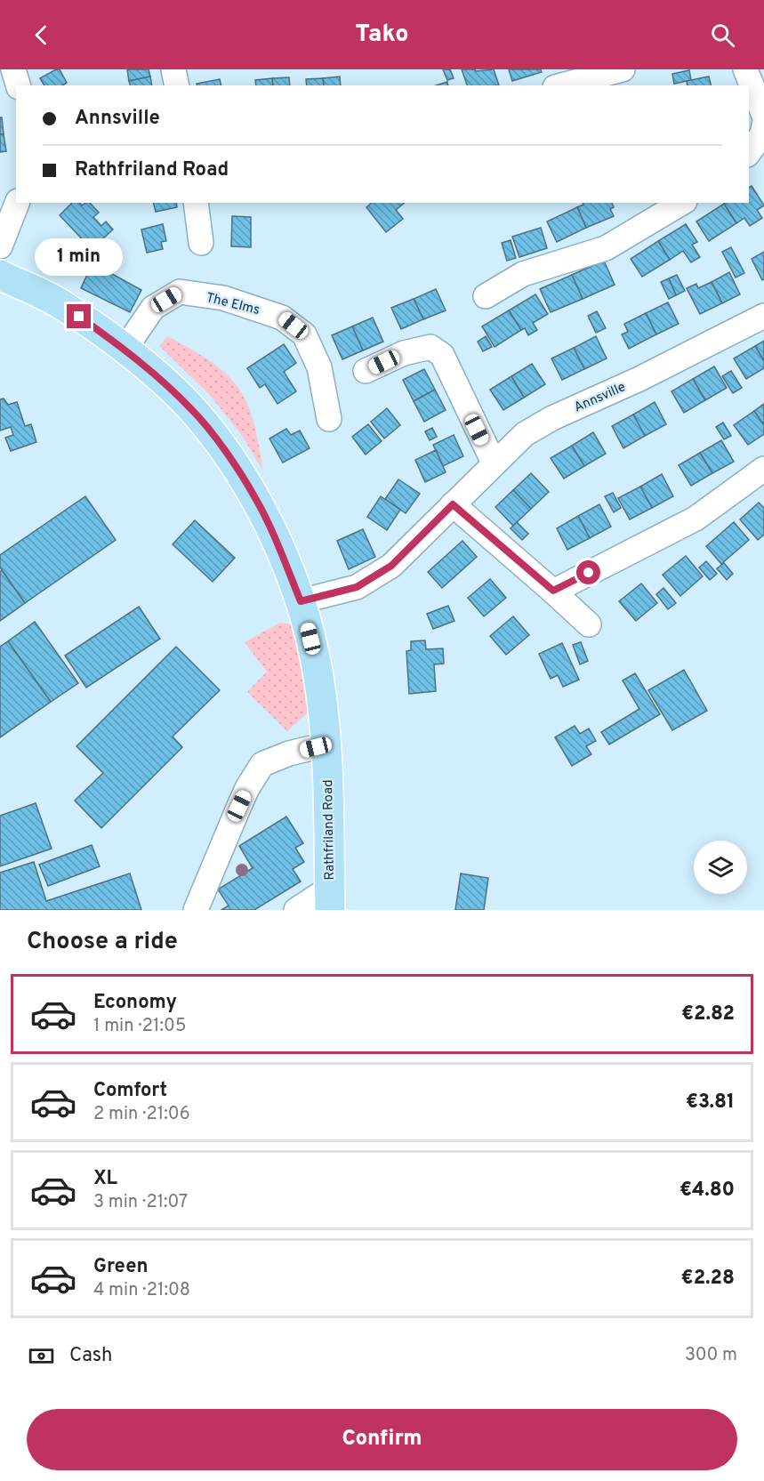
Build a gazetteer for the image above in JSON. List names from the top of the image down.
{
  "streets": {
    "main road": ["Rathfriland Road"],
    "street": ["The Elms", "Annsville"]
  },
  "crossings": [
    ["The Elms", "Rathfriland Road"],
    ["Annsville", "Rathfriland Road"]
  ],
  "page": {
    "header": "Tako",
    "banner": ["Annsville", "Rathfriland Road"],
    "bubble": "1 min",
    "heading": "Choose a ride",
    "list": [
      {
        "name": "Economy",
        "note": "1 min · 21:05",
        "value": "€2.82"
      },
      {
        "name": "Comfort",
        "note": "2 min · 21:06",
        "value": "€3.81"
      },
      {
        "name": "XL",
        "note": "3 min · 21:07",
        "value": "€4.80"
      },
      {
        "name": "Green",
        "note": "4 min · 21:08",
        "value": "€2.28"
      }
    ],
    "pay": ["Cash", "300 m"],
    "buttons": "Confirm"
  }
}
